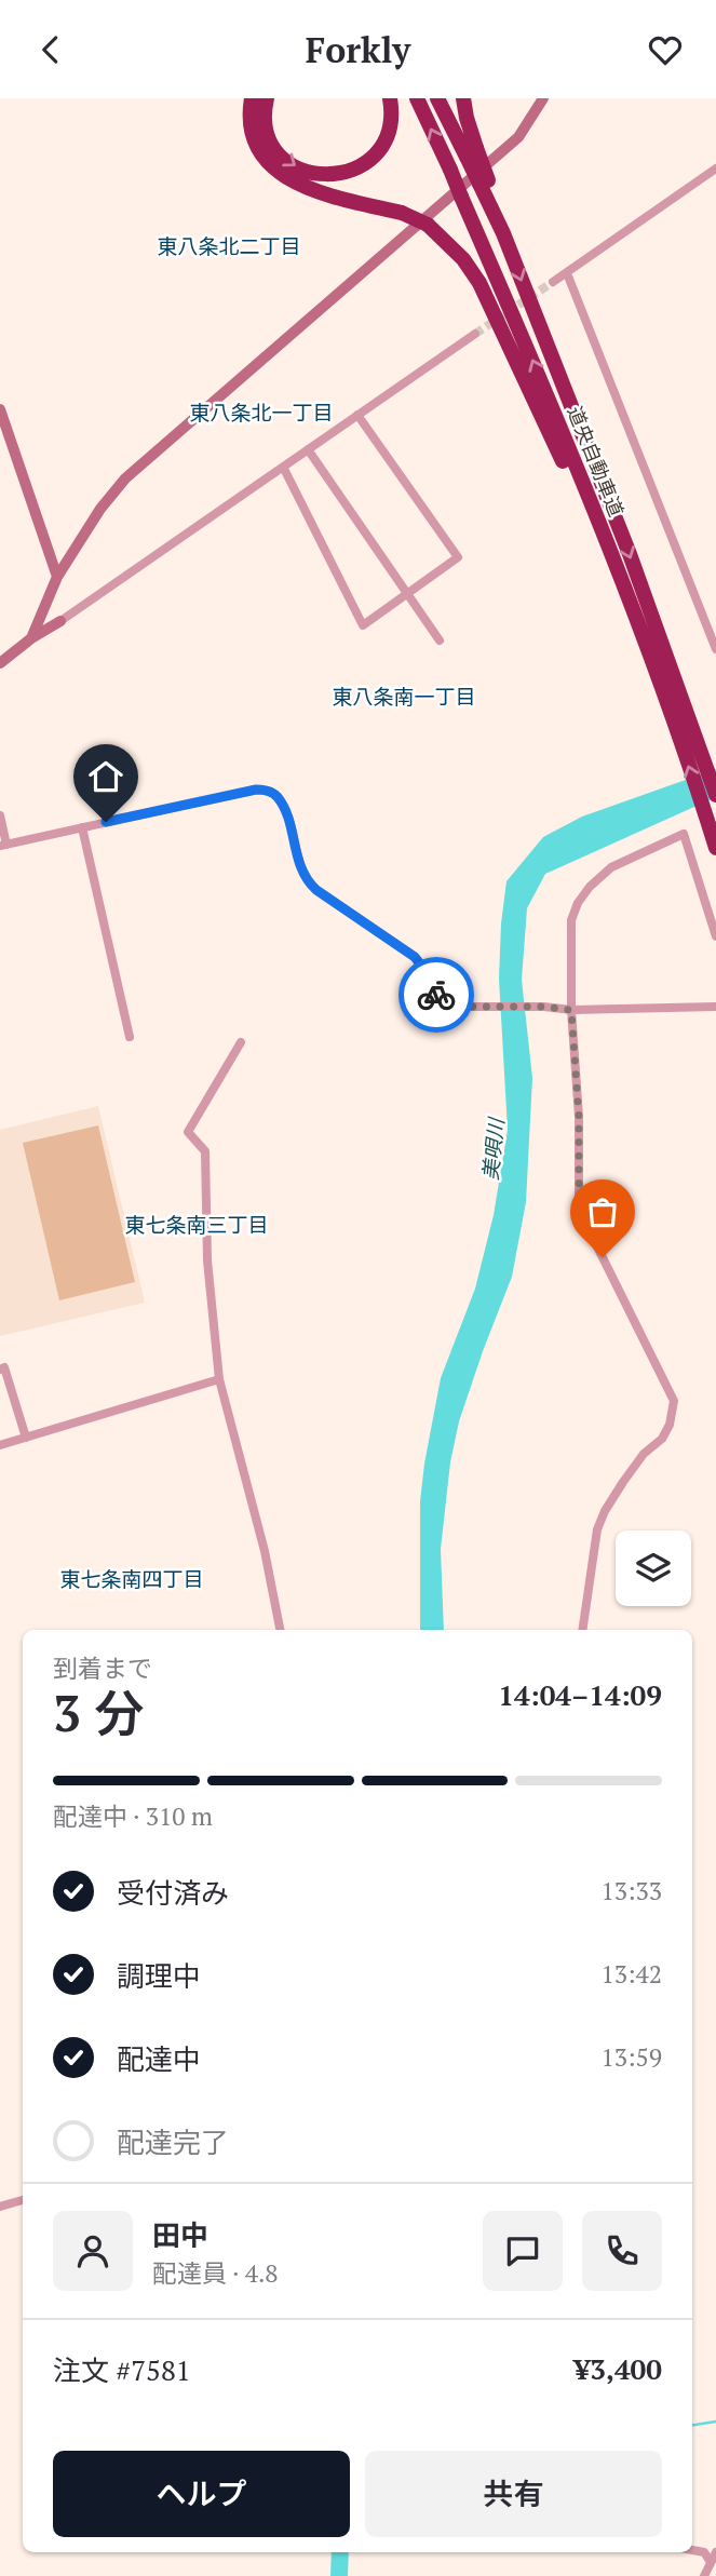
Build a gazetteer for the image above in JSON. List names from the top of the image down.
{
  "streets": {
    "highway": ["道央自動車道"]
  },
  "districts": [
    "東八条北二丁目",
    "東八条北一丁目",
    "東八条南一丁目",
    "東七条南三丁目",
    "東七条南四丁目"
  ],
  "water": ["美唄川"],
  "page": {
    "header": "Forkly",
    "heading": ["3 分", "到着まで", "14:04–14:09"],
    "panel": [
      "田中",
      "配達員 · 4.8",
      "注文 #7581",
      "¥3,400"
    ],
    "bar": "配達中 · 310 m",
    "list": [
      ["受付済み", "13:33"],
      ["調理中", "13:42"],
      ["配達中", "13:59"],
      "配達完了"
    ],
    "buttons": ["ヘルプ", "共有"]
  }
}
